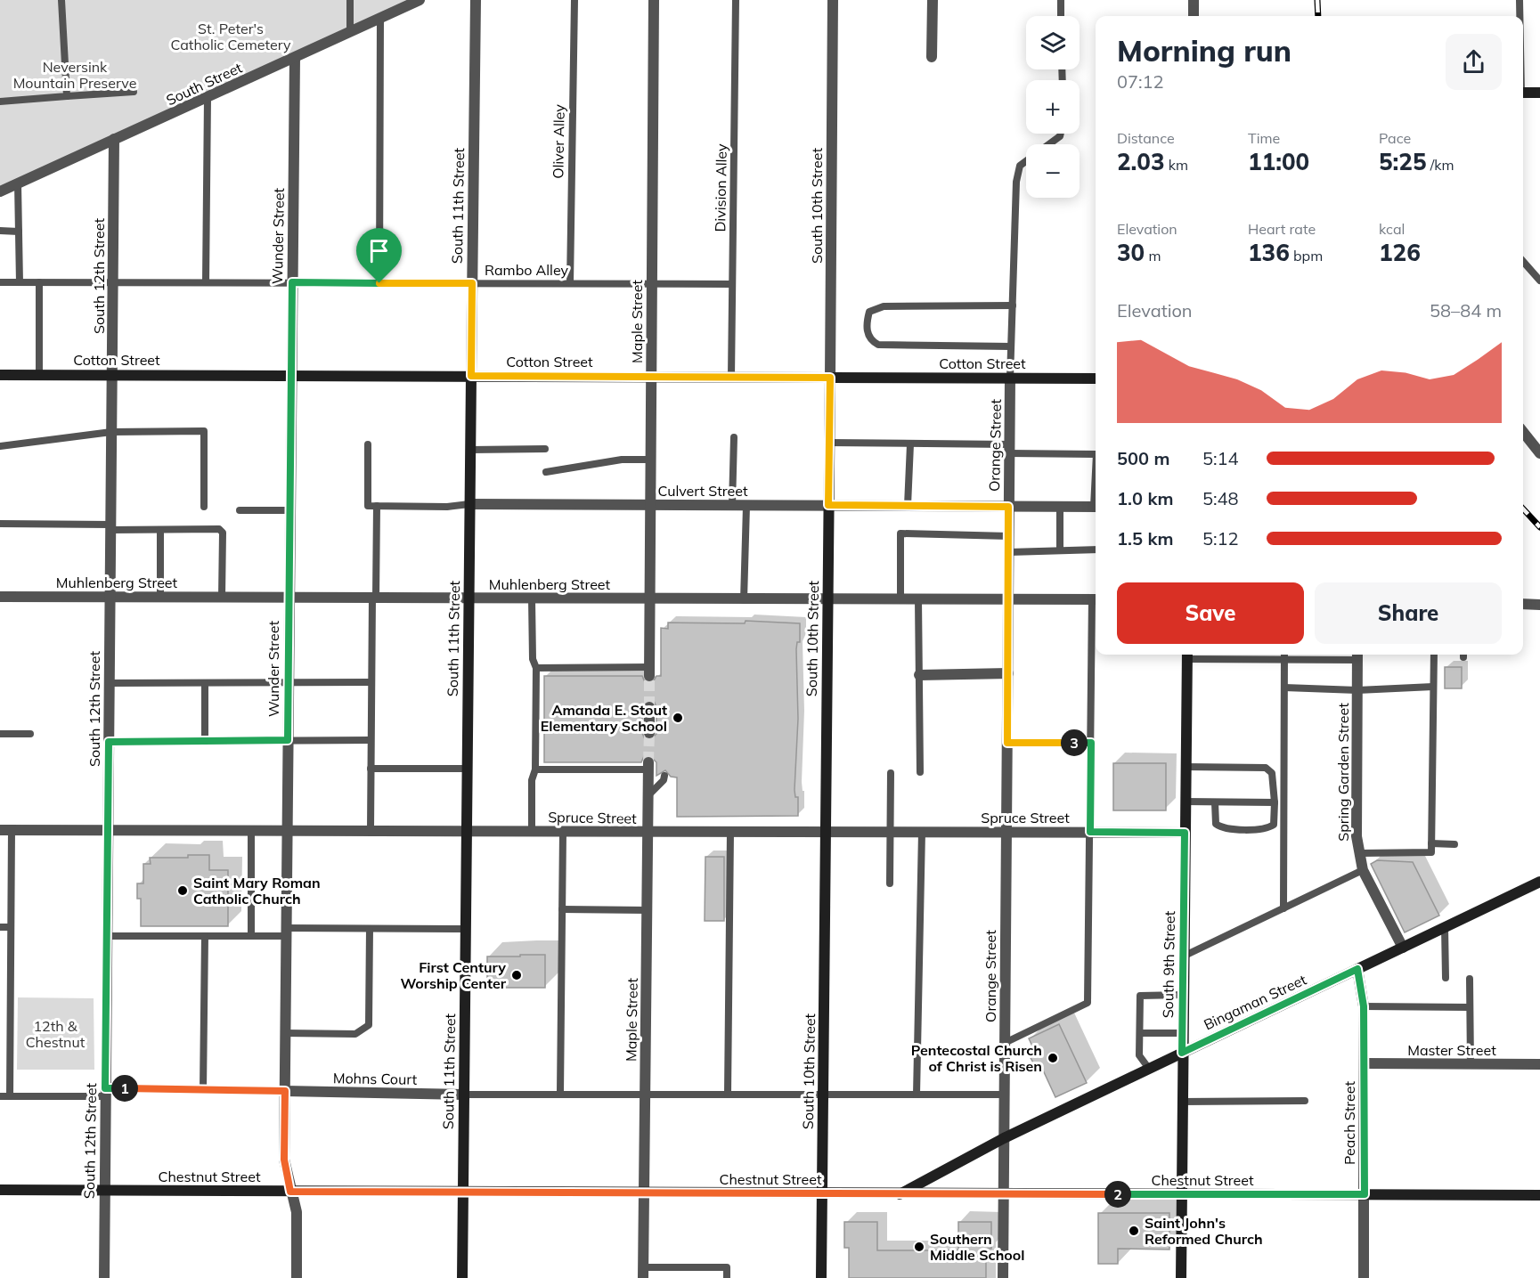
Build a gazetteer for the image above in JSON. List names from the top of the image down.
{
  "streets": {
    "street": [
      "South Street",
      "South 11th Street",
      "South 10th Street",
      "Wunder Street",
      "South 12th Street",
      "Maple Street",
      "Cotton Street",
      "Orange Street",
      "Culvert Street",
      "Muhlenberg Street",
      "Spring Garden Street",
      "Spruce Street",
      "South 9th Street",
      "Bingaman Street",
      "Master Street",
      "Mohns Court",
      "Peach Street",
      "Chestnut Street"
    ],
    "lane": ["Oliver Alley", "Division Alley", "Rambo Alley"]
  },
  "crossings": [
    ["South Street", "Wunder Street"],
    ["South Street", "South 12th Street"],
    ["Oliver Alley", "Rambo Alley"],
    ["Division Alley", "Rambo Alley"],
    ["Division Alley", "Cotton Street"],
    ["South 11th Street", "Rambo Alley"],
    ["South 11th Street", "Cotton Street"],
    ["South 11th Street", "Culvert Street"],
    ["South 11th Street", "Muhlenberg Street"],
    ["South 11th Street", "Spruce Street"],
    ["South 11th Street", "Mohns Court"],
    ["South 11th Street", "Chestnut Street"],
    ["South 10th Street", "Cotton Street"],
    ["South 10th Street", "Culvert Street"],
    ["South 10th Street", "Muhlenberg Street"],
    ["South 10th Street", "Spruce Street"],
    ["South 10th Street", "Chestnut Street"],
    ["Wunder Street", "Rambo Alley"],
    ["Wunder Street", "Cotton Street"],
    ["Wunder Street", "Muhlenberg Street"],
    ["Wunder Street", "Spruce Street"],
    ["Wunder Street", "Mohns Court"],
    ["Wunder Street", "Chestnut Street"],
    ["Rambo Alley", "South 12th Street"],
    ["Rambo Alley", "Maple Street"],
    ["South 12th Street", "Cotton Street"],
    ["South 12th Street", "Muhlenberg Street"],
    ["South 12th Street", "Spruce Street"],
    ["South 12th Street", "Chestnut Street"],
    ["Maple Street", "Cotton Street"],
    ["Maple Street", "Culvert Street"],
    ["Maple Street", "Muhlenberg Street"],
    ["Maple Street", "Spruce Street"],
    ["Maple Street", "Chestnut Street"],
    ["Cotton Street", "Orange Street"],
    ["Orange Street", "Culvert Street"],
    ["Orange Street", "Muhlenberg Street"],
    ["Orange Street", "Spruce Street"],
    ["Orange Street", "Bingaman Street"],
    ["Orange Street", "Chestnut Street"],
    ["Spring Garden Street", "Bingaman Street"],
    ["Spruce Street", "South 9th Street"],
    ["South 9th Street", "Bingaman Street"],
    ["South 9th Street", "Chestnut Street"],
    ["Bingaman Street", "Peach Street"],
    ["Bingaman Street", "Chestnut Street"],
    ["Master Street", "Peach Street"],
    ["Peach Street", "Chestnut Street"]
  ],
  "parks": ["St. Peter's Catholic Cemetery", "Neversink Mountain Preserve", "12th & Chestnut"],
  "places": [
    "Amanda E. Stout Elementary School",
    "Saint Mary Roman Catholic Church",
    "First Century Worship Center",
    "Pentecostal Church of Christ is Risen",
    "Saint John's Reformed Church",
    "Southern Middle School"
  ],
  "page": {
    "map_buttons": ["+", "−"],
    "heading": ["Morning run", "07:12"],
    "stats": [
      ["Distance", "2.03 km"],
      ["Time", "11:00"],
      ["Pace", "5:25 /km"],
      ["Elevation", "30 m"],
      ["Heart rate", "136 bpm"],
      ["kcal", "126"]
    ],
    "chart": ["Elevation", "58–84 m"],
    "list": [
      {
        "name": "500 m",
        "note": "5:14"
      },
      {
        "name": "1.0 km",
        "note": "5:48"
      },
      {
        "name": "1.5 km",
        "note": "5:12"
      }
    ],
    "buttons": ["Save", "Share"],
    "pins": ["3", "1", "2"]
  }
}
